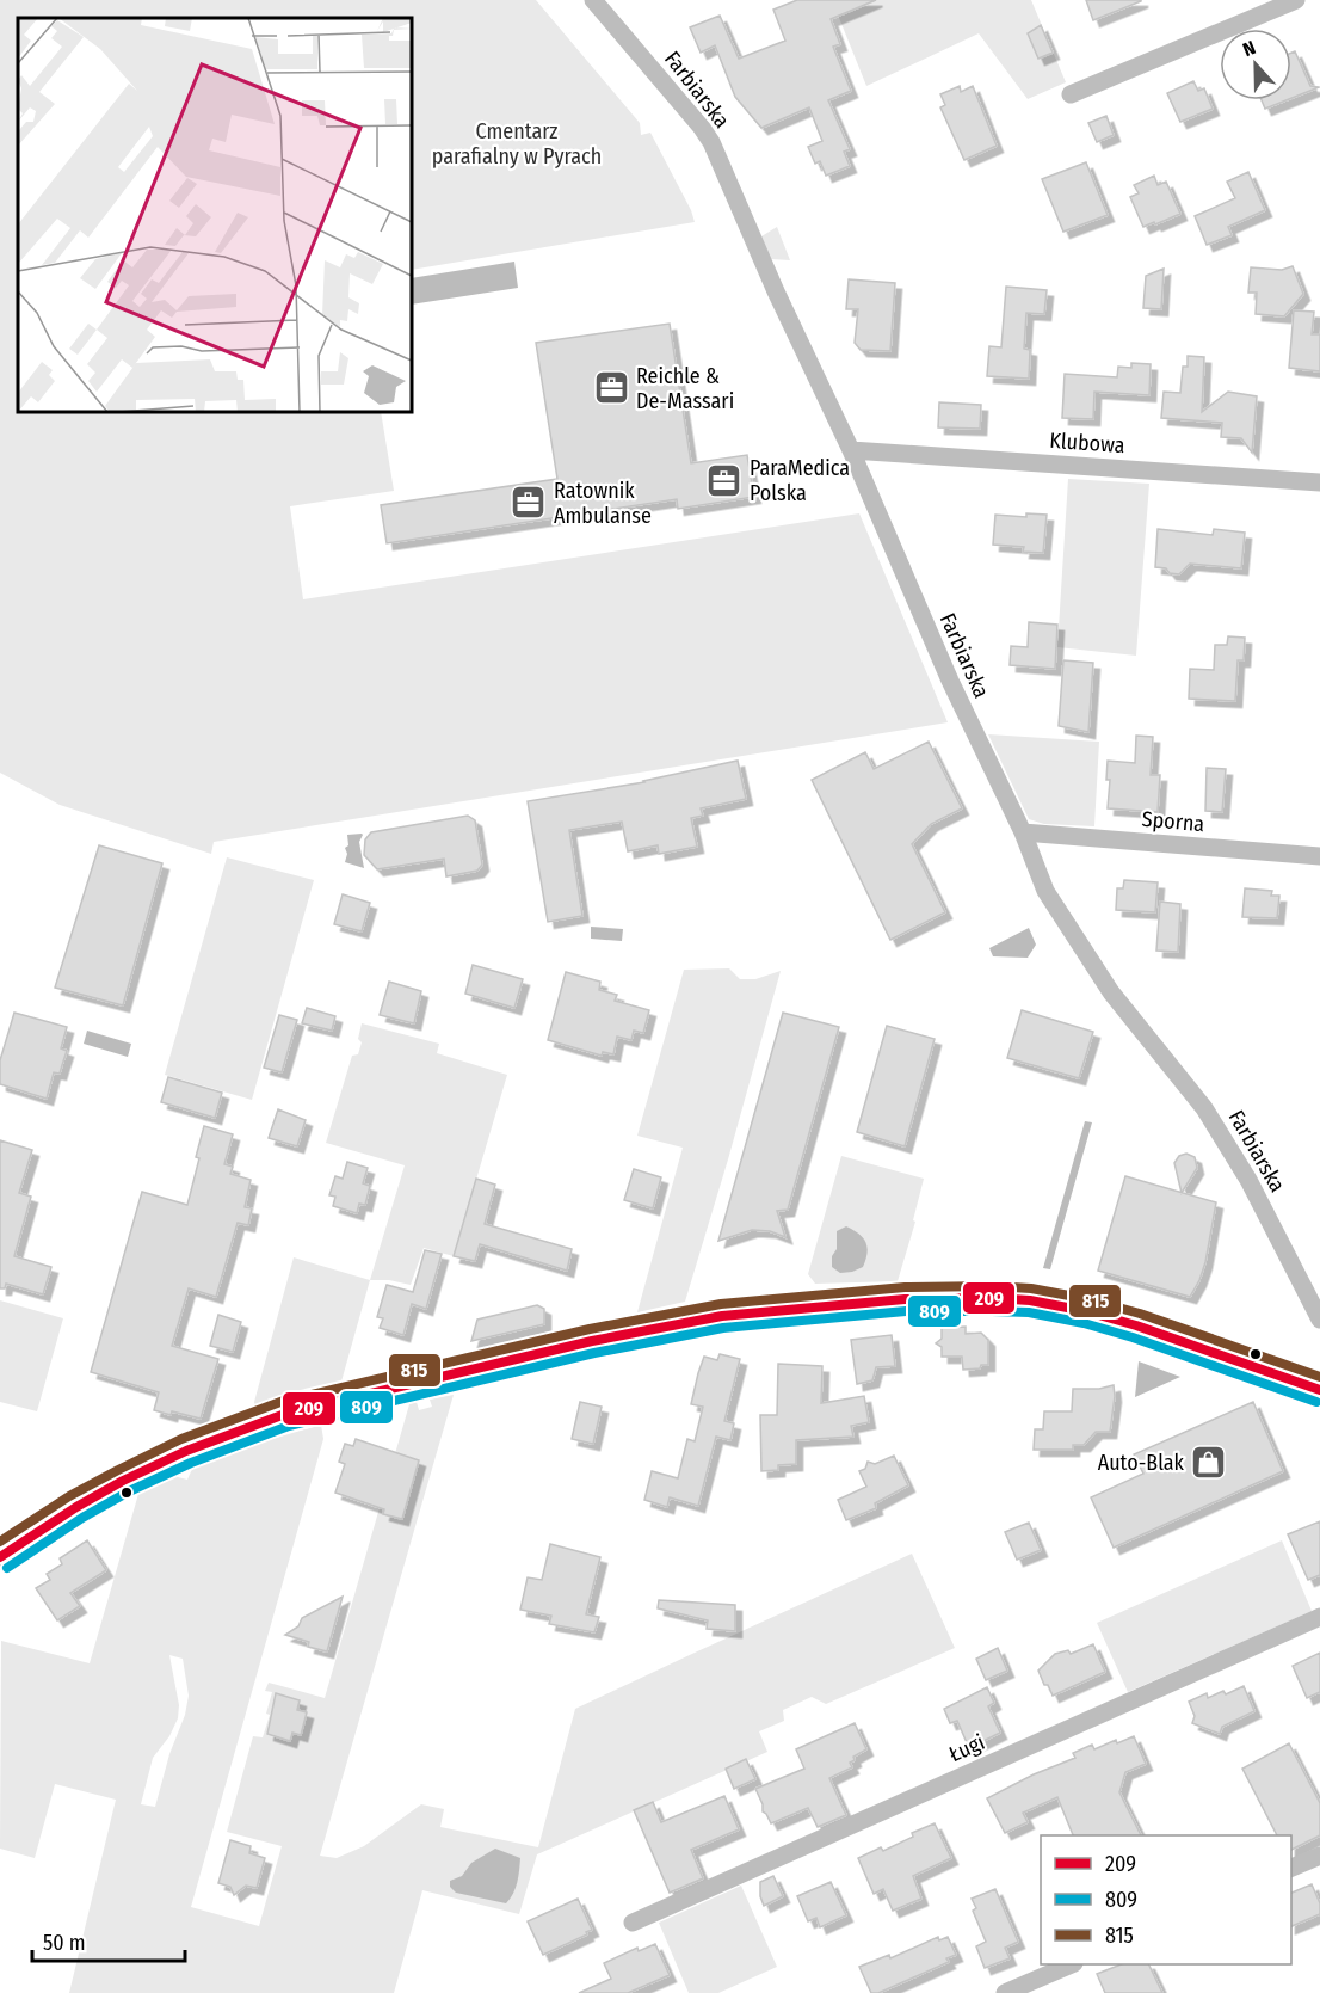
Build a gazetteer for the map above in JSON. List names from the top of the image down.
{
  "streets": {
    "street": [
      "Farbiarska",
      "Klubowa",
      "Sporna",
      "Ługi"
    ]
  },
  "crossings": [
    ["Farbiarska", "Klubowa"],
    ["Farbiarska", "Sporna"]
  ],
  "parks": ["Cmentarz parafialny w Pyrach"],
  "places": {
    "office": ["Reichle & De-Massari", "ParaMedica Polska", "Ratownik Ambulanse"],
    "shop": ["Auto-Blak"]
  },
  "lines": ["transit line 815", "transit line 209", "transit line 809"],
  "legend": ["209", "809", "815"],
  "scale_bar": "50 m",
  "north": "top"
}
